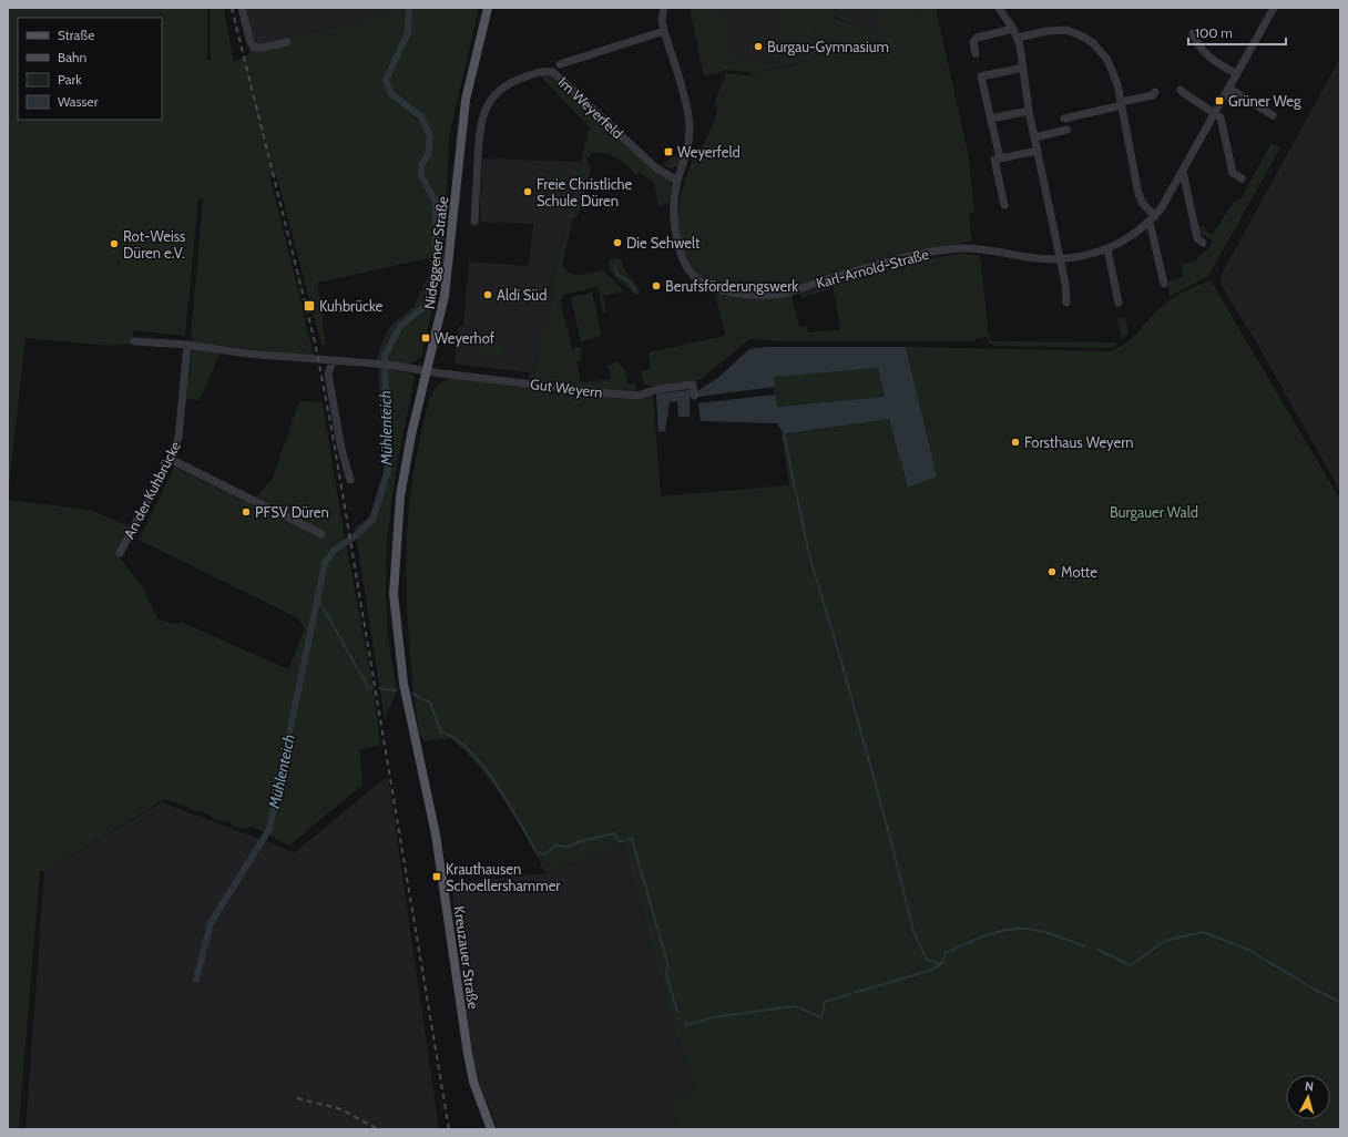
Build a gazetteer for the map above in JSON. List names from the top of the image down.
{
  "streets": {
    "main road": ["Nideggener Straße", "Kreuzauer Straße"],
    "street": [
      "Im Weyerfeld",
      "Karl-Arnold-Straße",
      "Gut Weyern",
      "An der Kuhbrücke"
    ]
  },
  "crossings": [
    ["Im Weyerfeld", "Karl-Arnold-Straße"],
    ["Nideggener Straße", "Gut Weyern"],
    ["Nideggener Straße", "Kreuzauer Straße"]
  ],
  "water": ["Mühlenteich"],
  "parks": ["Burgauer Wald"],
  "places": {
    "other": [
      "Burgau-Gymnasium",
      "Freie Christliche Schule Düren",
      "Die Sehwelt",
      "Rot-Weiss Düren e.V.",
      "Berufsförderungswerk",
      "Aldi Süd",
      "Forsthaus Weyern",
      "PFSV Düren",
      "Motte"
    ],
    "transit": [
      "Grüner Weg",
      "Weyerfeld",
      "Kuhbrücke",
      "Weyerhof",
      "Krauthausen Schoellershammer"
    ]
  },
  "legend": [
    "Straße",
    "Bahn",
    "Park",
    "Wasser"
  ],
  "scale_bar": "100 m",
  "north": "top"
}
